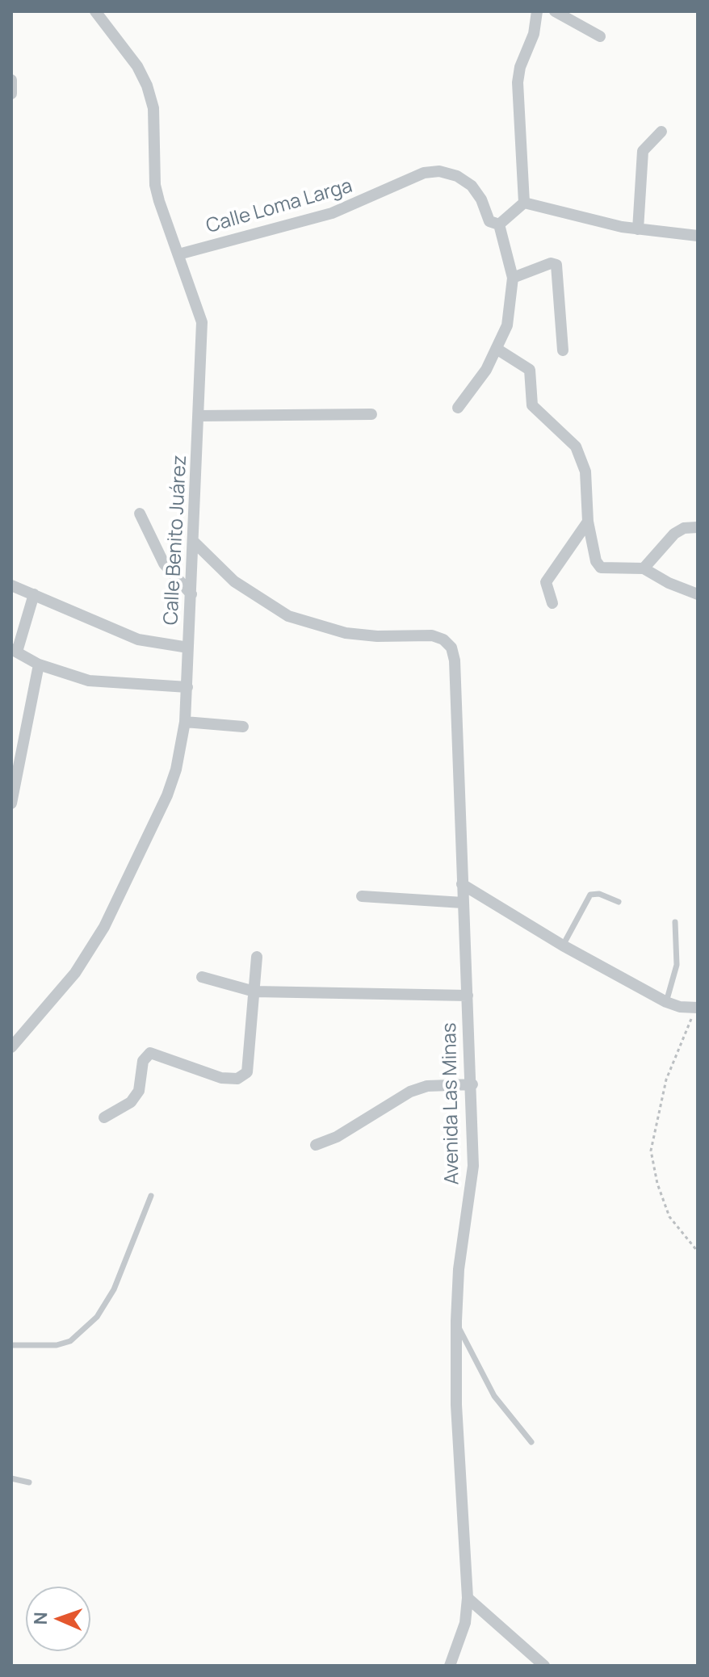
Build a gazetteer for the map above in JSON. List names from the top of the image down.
{
  "streets": {
    "street": ["Calle Loma Larga", "Calle Benito Juárez", "Avenida Las Minas"]
  },
  "crossings": [
    ["Calle Loma Larga", "Calle Benito Juárez"],
    ["Calle Benito Juárez", "Avenida Las Minas"]
  ],
  "north": "left"
}
